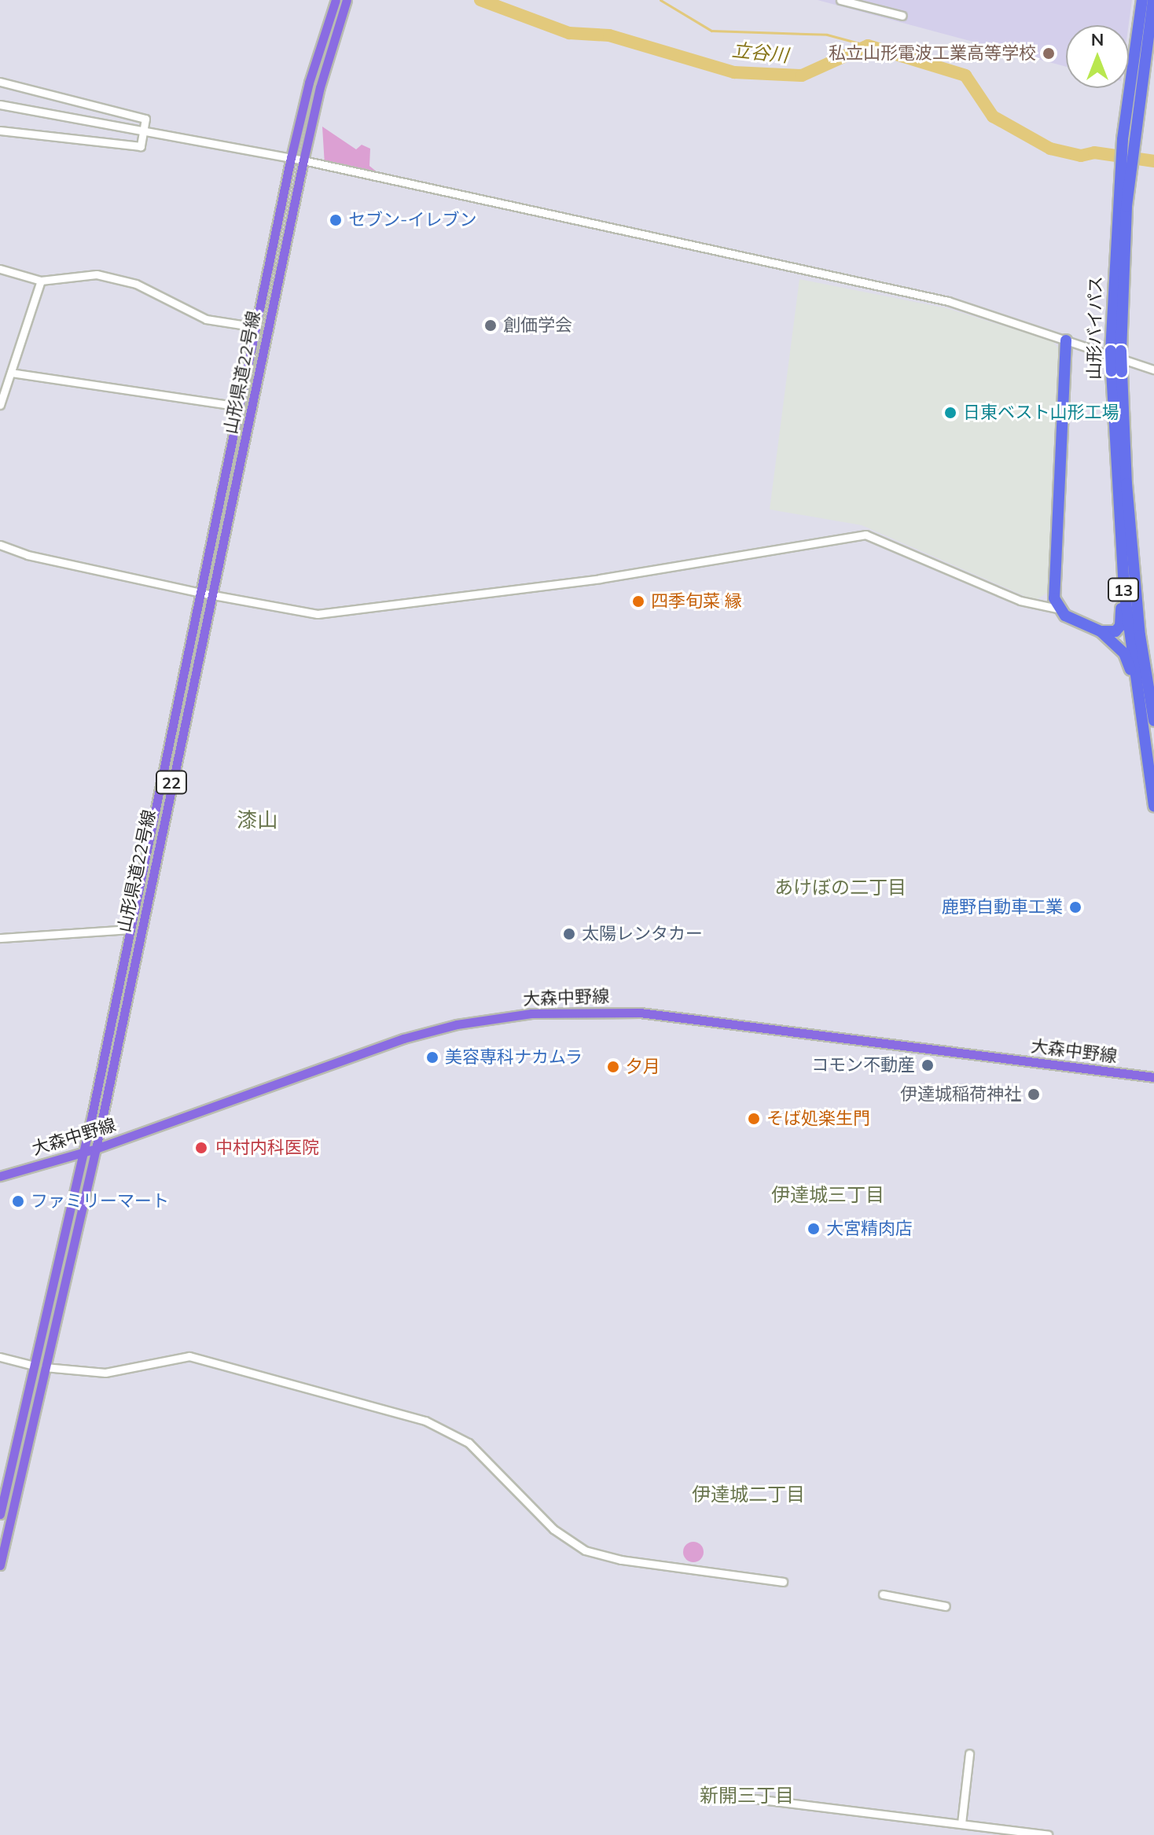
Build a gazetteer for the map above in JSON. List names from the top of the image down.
{
  "streets": {
    "highway": ["山形バイパス", "13"],
    "main road": ["山形県道22号線", "22", "大森中野線"]
  },
  "crossings": [
    ["山形県道22号線", "大森中野線"]
  ],
  "districts": [
    "漆山",
    "あけぼの二丁目",
    "伊達城三丁目",
    "伊達城二丁目",
    "新開三丁目"
  ],
  "water": ["立谷川"],
  "places": [
    "私立山形電波工業高等学校",
    "セブン-イレブン",
    "創価学会",
    "日東ベスト山形工場",
    "四季旬菜 縁",
    "鹿野自動車工業",
    "太陽レンタカー",
    "美容専科ナカムラ",
    "コモン不動産",
    "夕月",
    "伊達城稲荷神社",
    "そば処楽生門",
    "中村内科医院",
    "ファミリーマート",
    "大宮精肉店"
  ],
  "north": "top"
}
